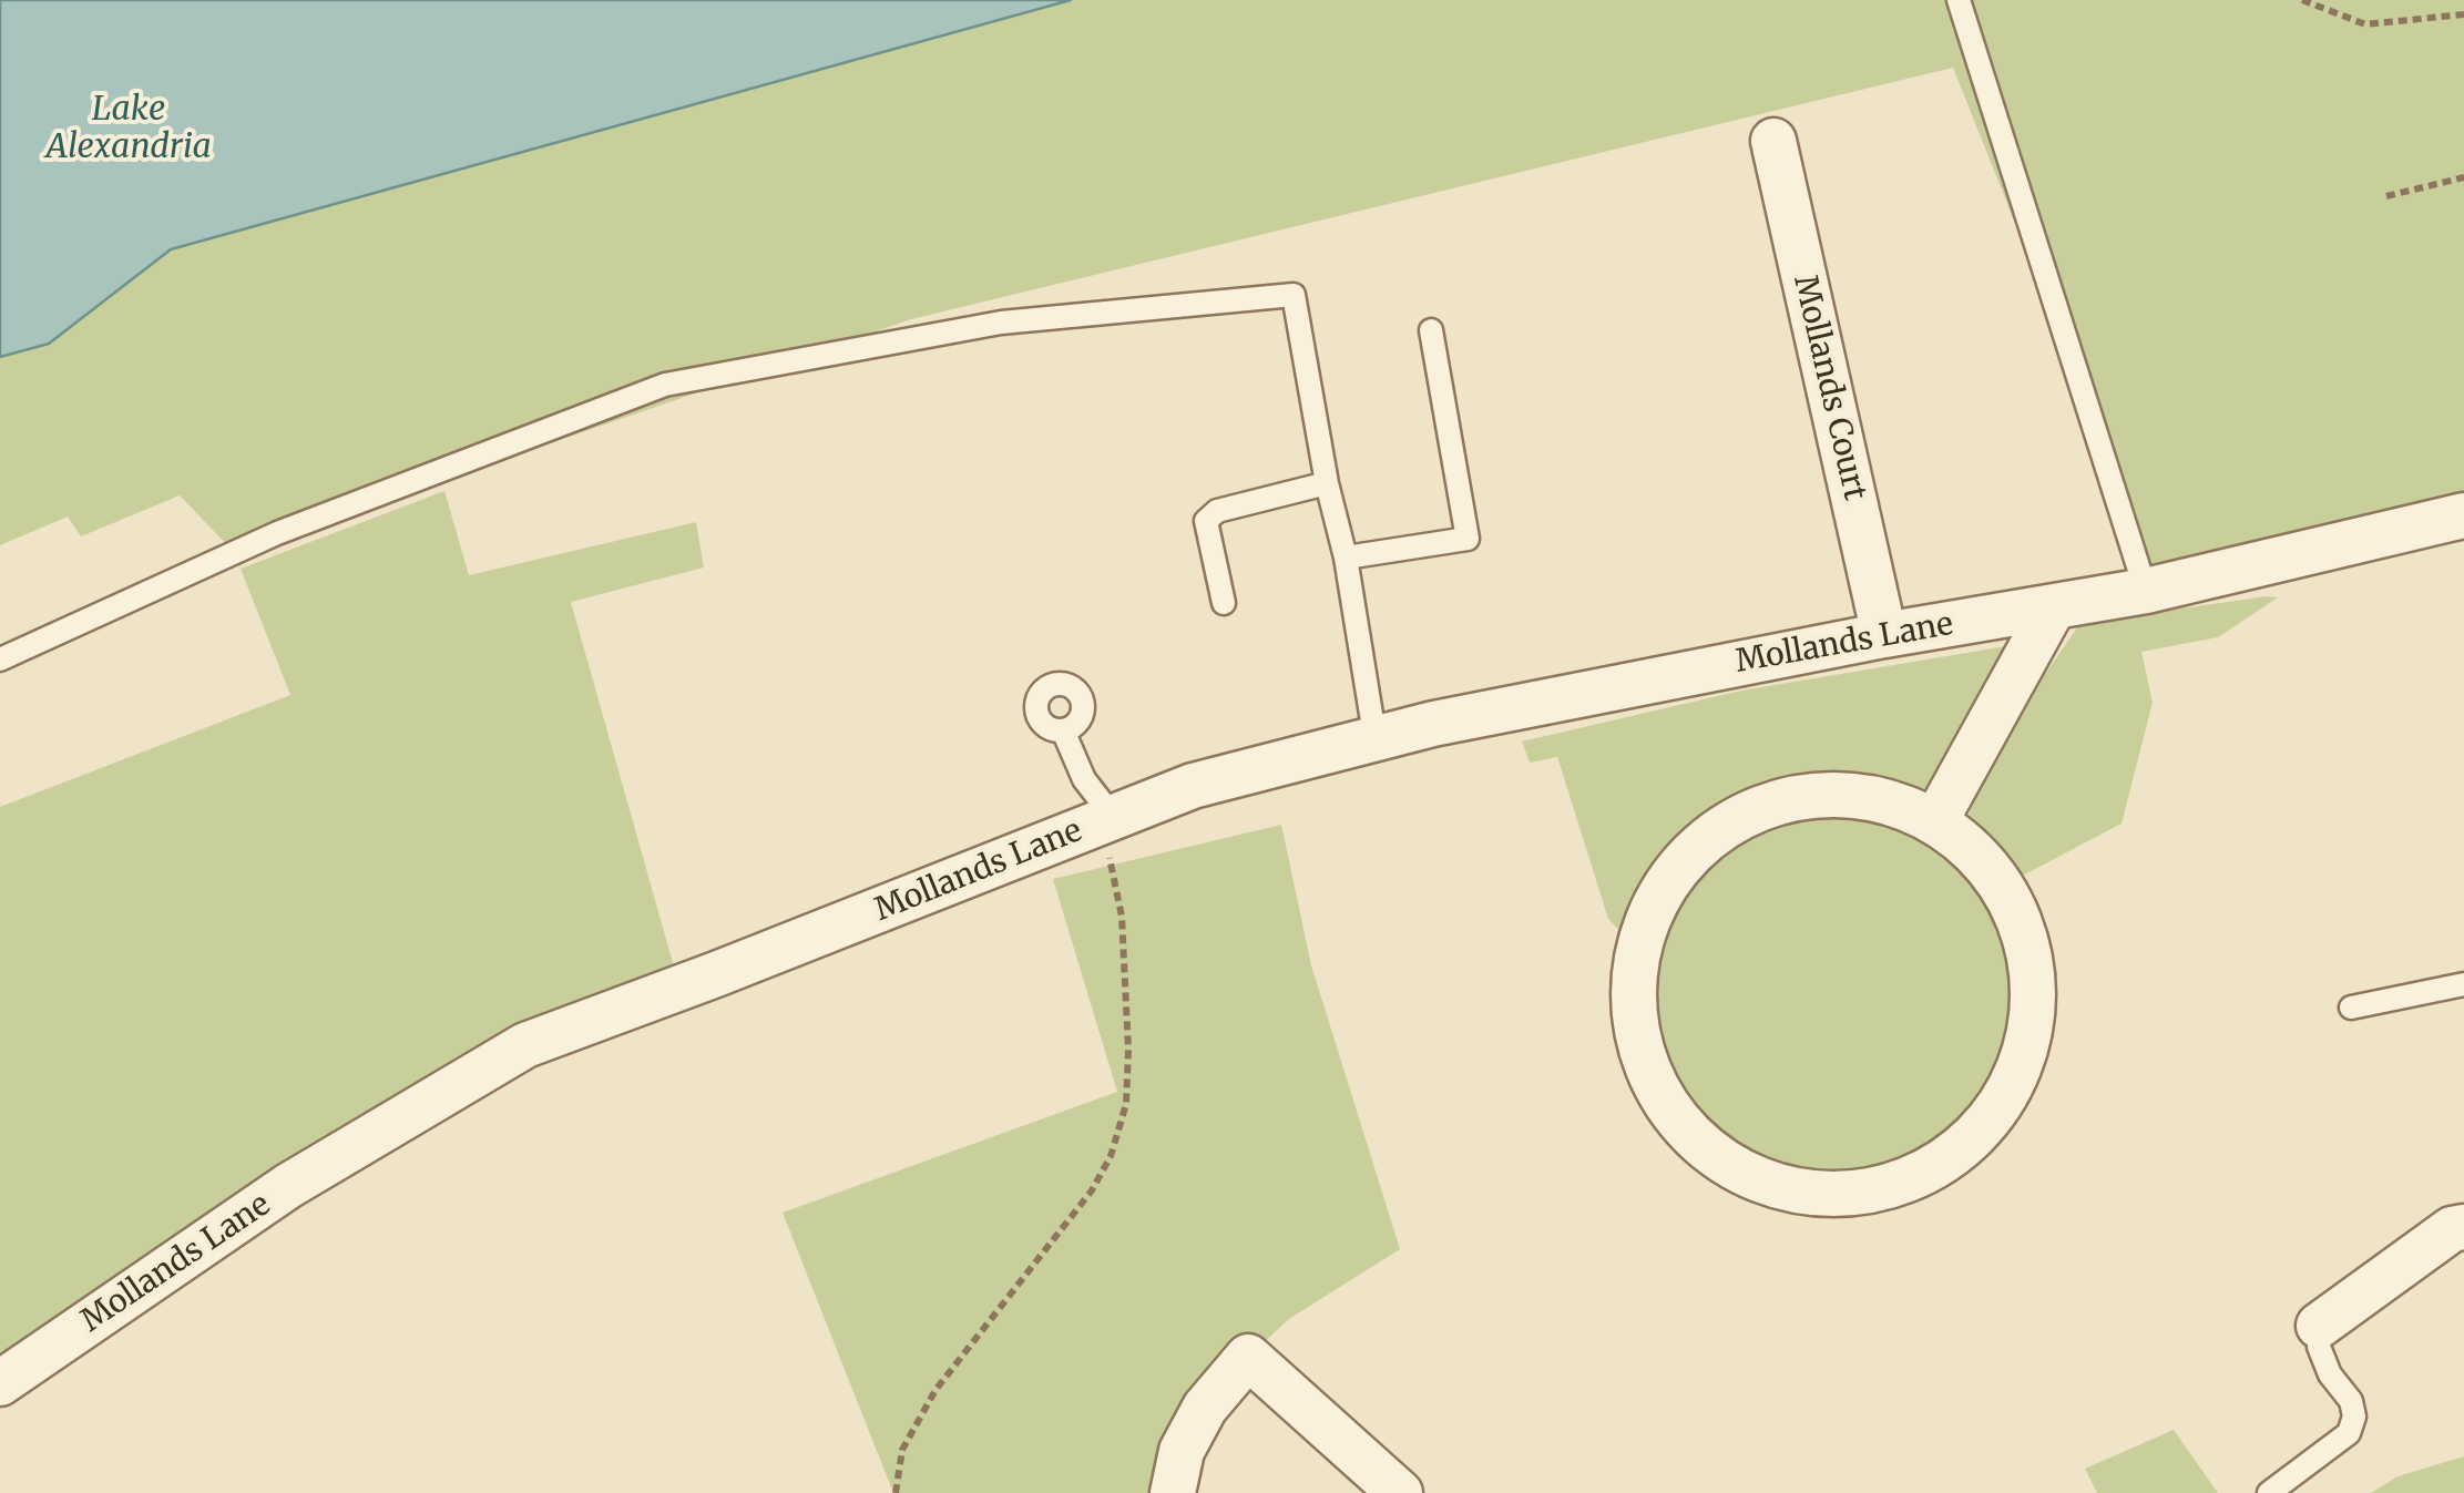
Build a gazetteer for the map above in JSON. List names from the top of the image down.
{
  "streets": {
    "street": ["Mollands Court", "Mollands Lane"]
  },
  "crossings": [
    ["Mollands Court", "Mollands Lane"]
  ],
  "water": ["Lake Alexandria"]
}
